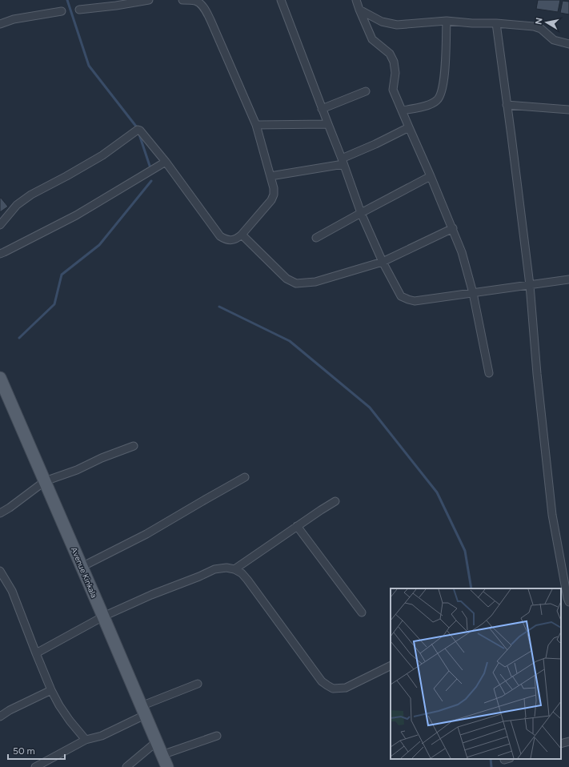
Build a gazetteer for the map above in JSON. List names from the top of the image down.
{
  "streets": {
    "main road": ["Avenue Kinkala"]
  },
  "scale_bar": "50 m",
  "north": "left"
}
